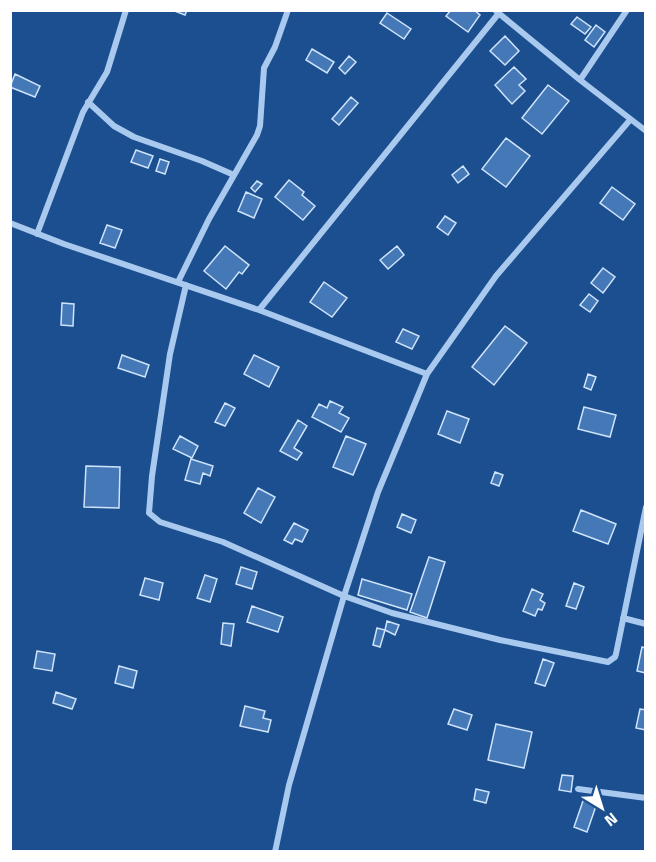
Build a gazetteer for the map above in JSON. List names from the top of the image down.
{
  "north": "bottom right"
}
